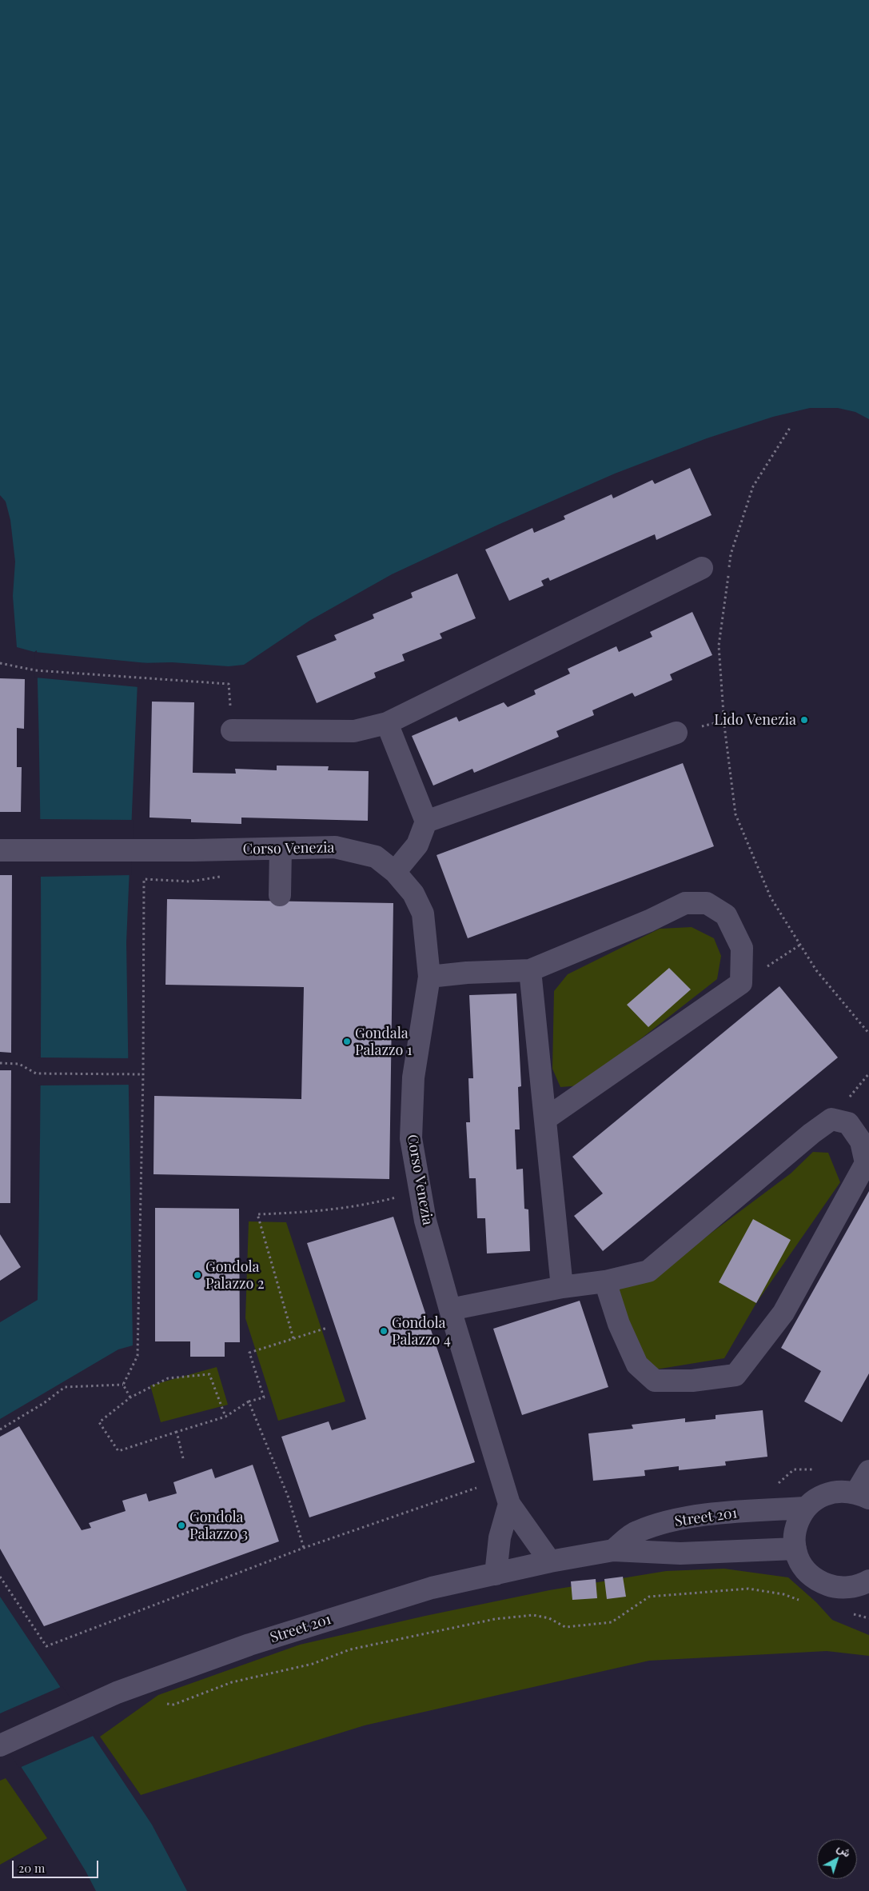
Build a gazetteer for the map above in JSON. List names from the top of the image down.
{
  "streets": {
    "street": ["Corso Venezia", "Street 201"]
  },
  "crossings": [
    ["Corso Venezia", "Street 201"]
  ],
  "places": [
    "Lido Venezia",
    "Gondala Palazzo 1",
    "Gondola Palazzo 2",
    "Gondola Palazzo 4",
    "Gondola Palazzo 3"
  ],
  "scale_bar": "20 m",
  "north": "top right"
}
